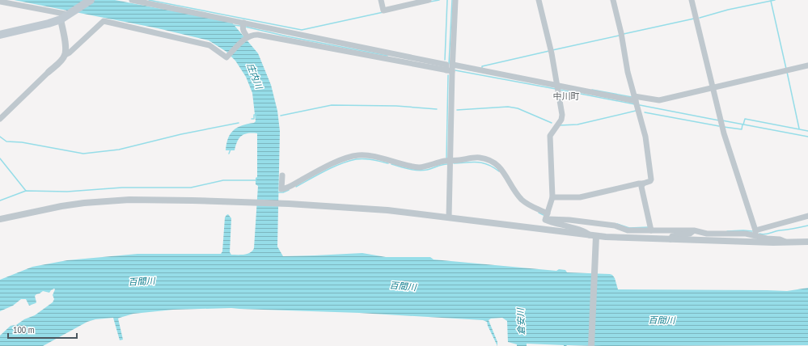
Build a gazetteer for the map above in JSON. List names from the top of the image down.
{
  "districts": ["中川町"],
  "water": ["庄内川", "百間川", "倉安川"],
  "scale_bar": "100 m"
}
